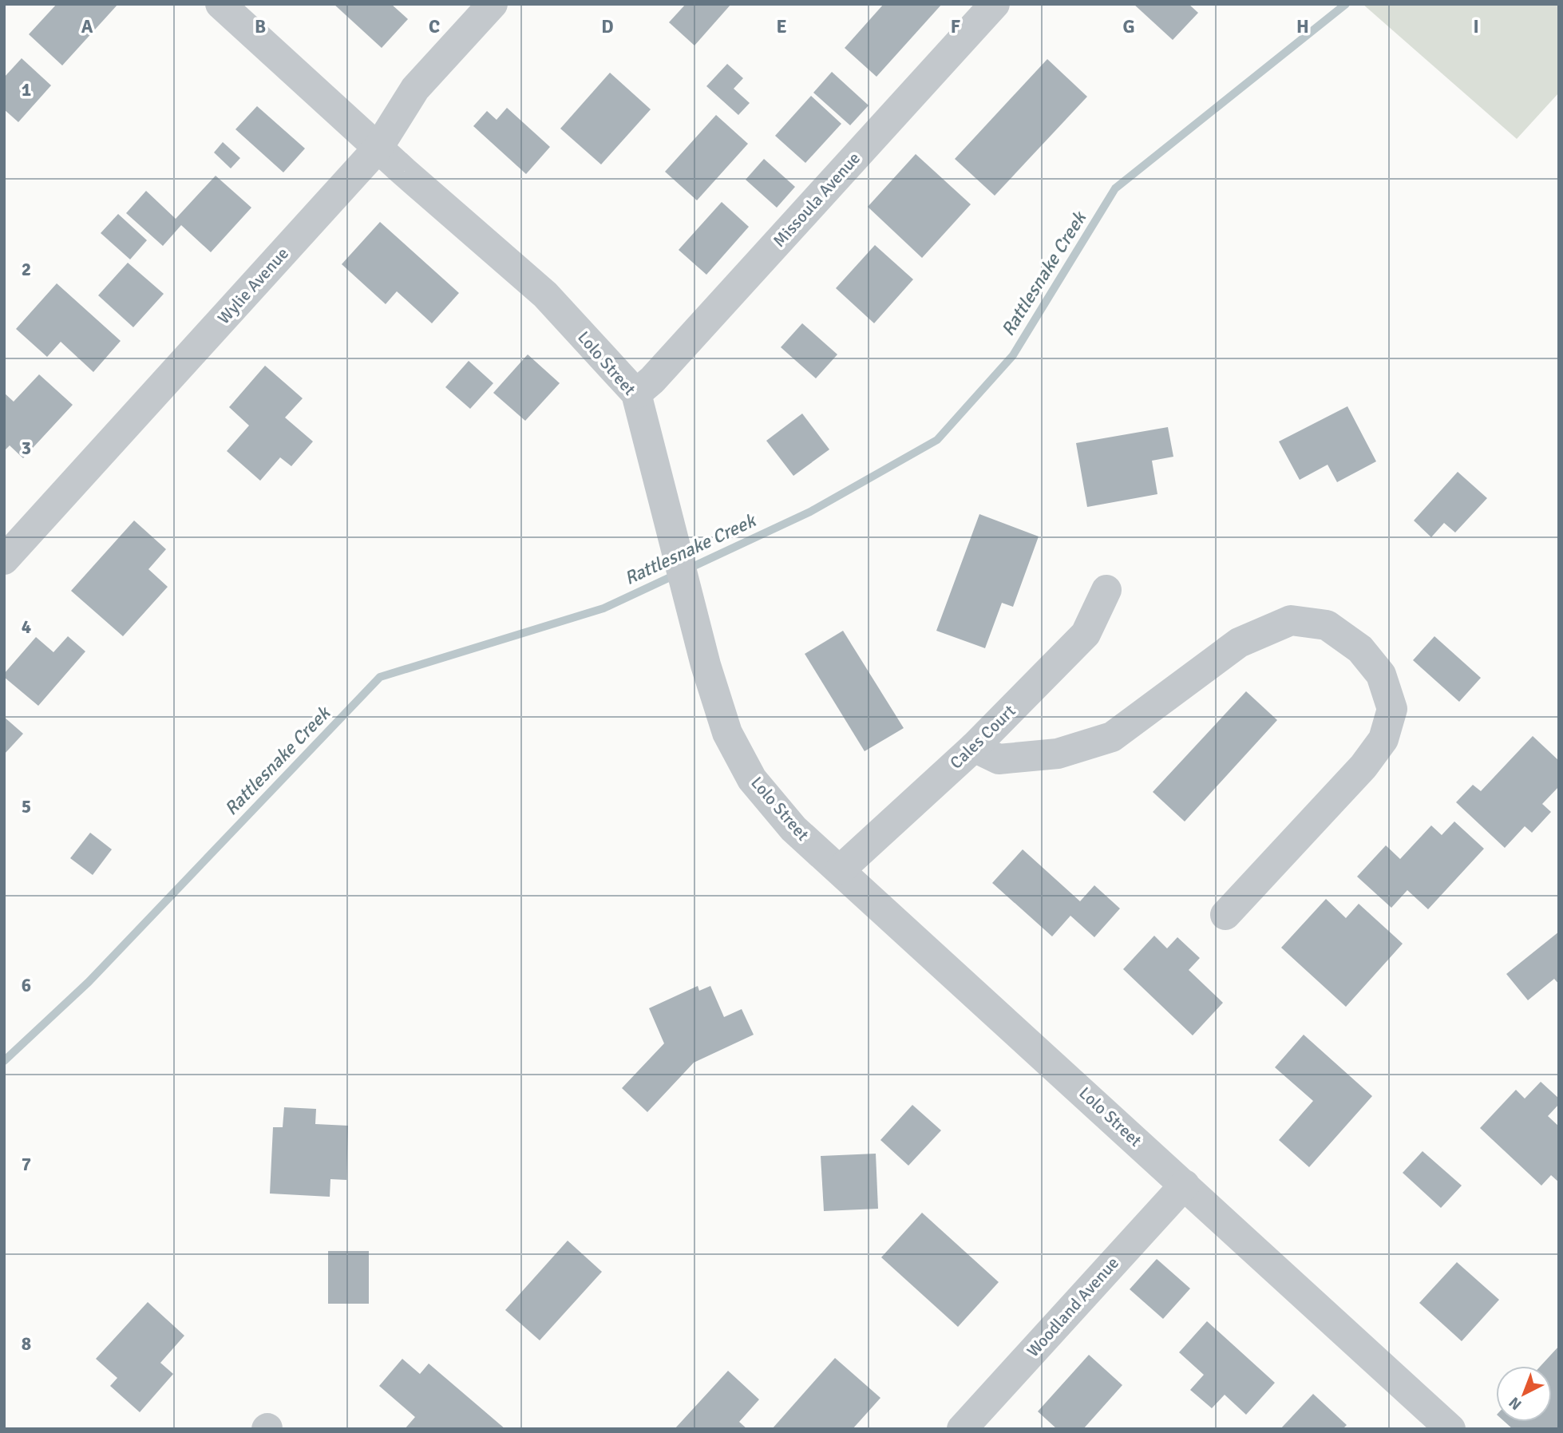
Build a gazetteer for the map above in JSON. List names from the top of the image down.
{
  "streets": {
    "street": [
      "Missoula Avenue",
      "Wylie Avenue",
      "Lolo Street",
      "Cales Court",
      "Woodland Avenue"
    ]
  },
  "crossings": [
    ["Missoula Avenue", "Lolo Street"],
    ["Wylie Avenue", "Lolo Street"],
    ["Lolo Street", "Cales Court"],
    ["Lolo Street", "Woodland Avenue"]
  ],
  "water": ["Rattlesnake Creek"],
  "north": "bottom left",
  "grid": {
    "columns": [
      "A",
      "B",
      "C",
      "D",
      "E",
      "F",
      "G",
      "H",
      "I"
    ],
    "rows": [
      "1",
      "2",
      "3",
      "4",
      "5",
      "6",
      "7",
      "8"
    ]
  }
}
